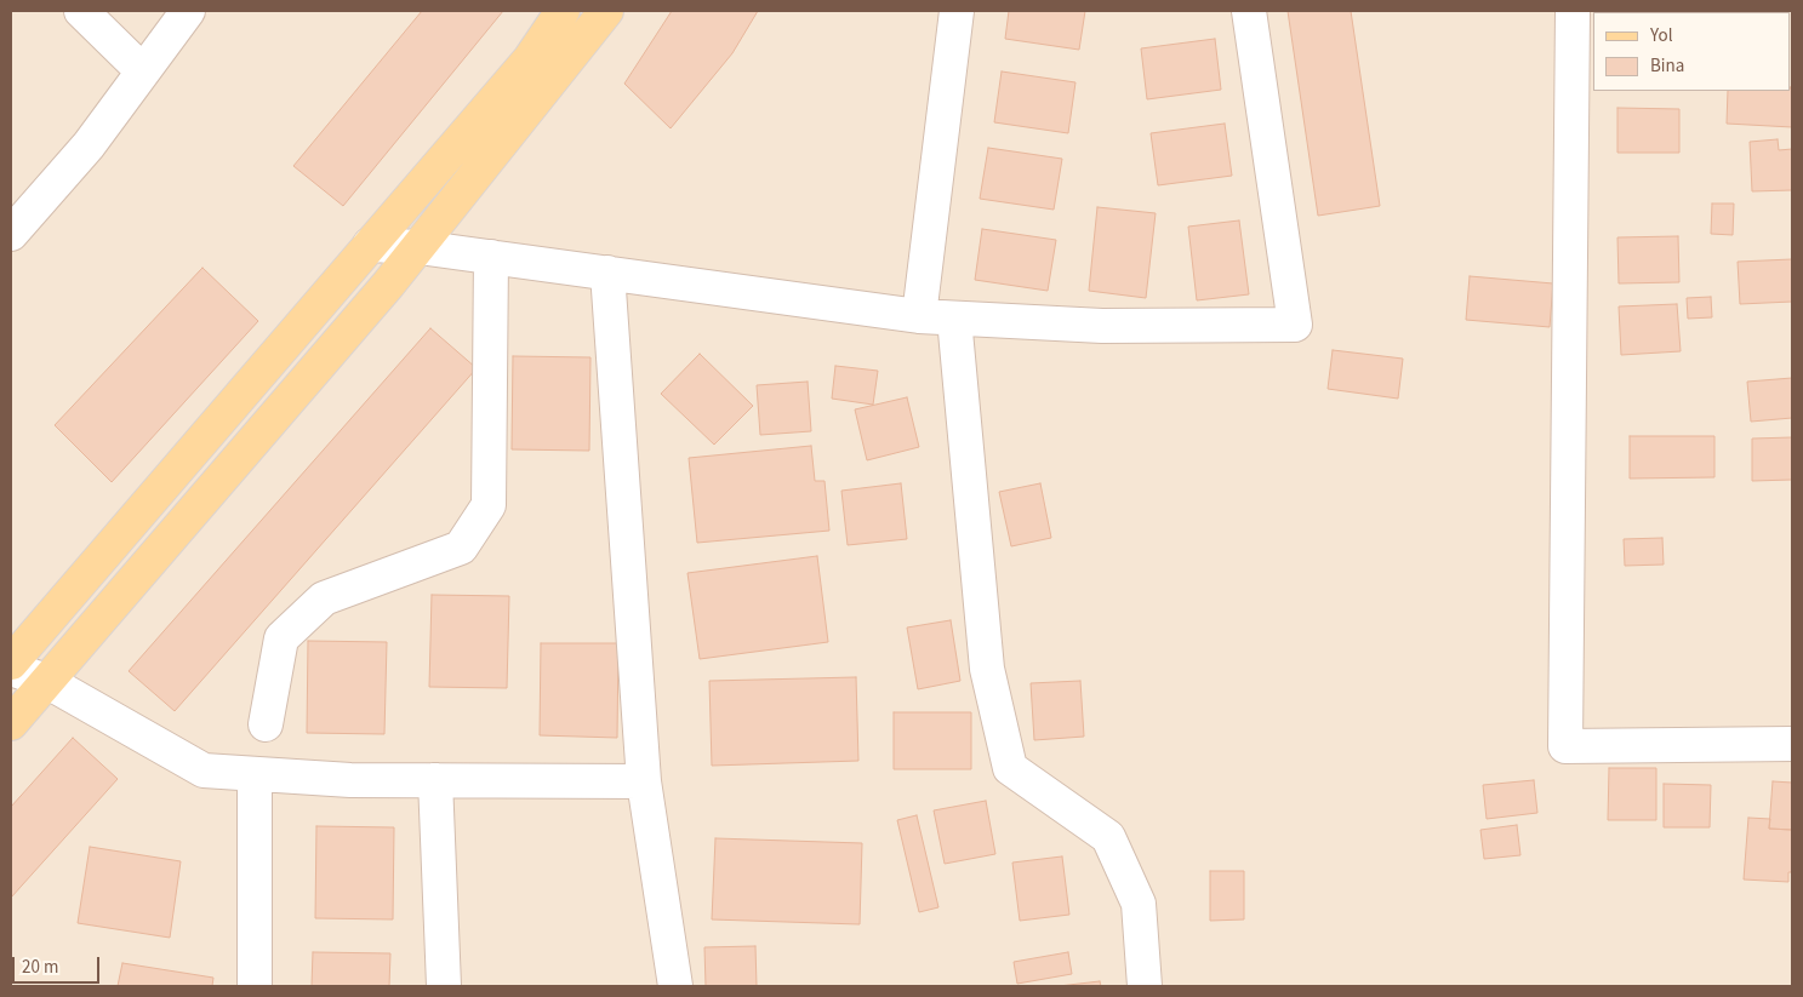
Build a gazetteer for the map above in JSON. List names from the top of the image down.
{
  "legend": ["Yol", "Bina"],
  "scale_bar": "20 m"
}
